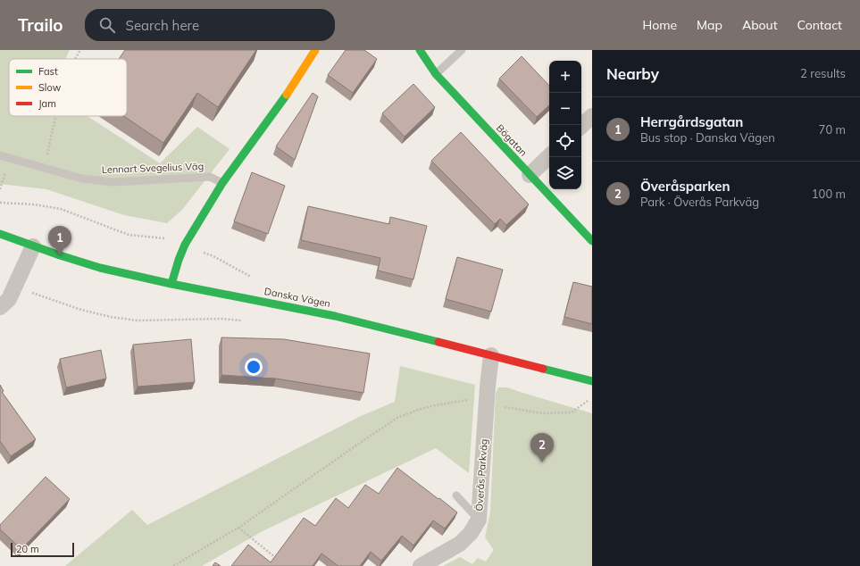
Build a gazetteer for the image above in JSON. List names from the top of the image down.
{
  "streets": {
    "street": ["Bögatan", "Danska Vägen", "Överås Parkväg"],
    "lane": ["Lennart Svegelius Väg"]
  },
  "crossings": [
    ["Danska Vägen", "Överås Parkväg"]
  ],
  "legend": ["Fast", "Slow", "Jam"],
  "scale_bar": "20 m",
  "page": {
    "header": "Trailo",
    "search": "Search here",
    "nav": [
      "Home",
      "Map",
      "About",
      "Contact"
    ],
    "heading": ["Nearby", "2 results"],
    "map_buttons": ["+", "−"],
    "list": [
      {
        "mark": "1",
        "name": "Herrgårdsgatan",
        "note": "Bus stop · Danska Vägen",
        "value": "70 m"
      },
      {
        "mark": "2",
        "name": "Överåsparken",
        "note": "Park · Överås Parkväg",
        "value": "100 m"
      }
    ],
    "pins": ["1", "2"],
    "scale": "20 m"
  }
}
